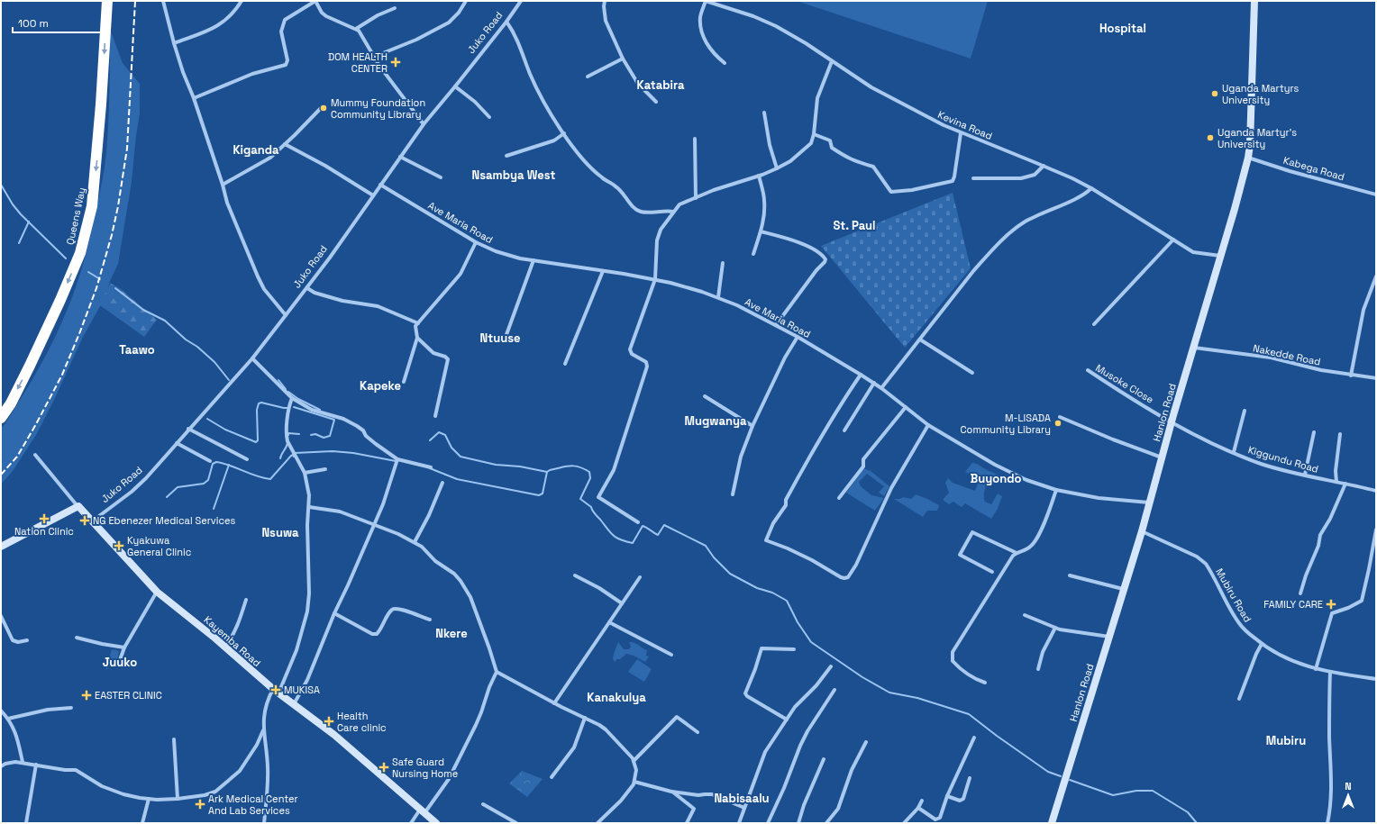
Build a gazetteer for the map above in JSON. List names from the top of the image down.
{
  "streets": {
    "highway": ["Queens Way"],
    "main road": ["Hanlon Road", "Kayemba Road"],
    "street": [
      "Juko Road",
      "Kevina Road",
      "Kabega Road",
      "Ave Maria Road",
      "Nakedde Road",
      "Musoke Close",
      "Kiggundu Road",
      "Mubiru Road"
    ]
  },
  "crossings": [
    ["Juko Road", "Ave Maria Road"],
    ["Juko Road", "Kayemba Road"],
    ["Kevina Road", "Hanlon Road"],
    ["Kabega Road", "Hanlon Road"],
    ["Ave Maria Road", "Hanlon Road"],
    ["Nakedde Road", "Hanlon Road"],
    ["Musoke Close", "Hanlon Road"],
    ["Musoke Close", "Kiggundu Road"],
    ["Hanlon Road", "Kiggundu Road"],
    ["Hanlon Road", "Mubiru Road"]
  ],
  "one_way": ["Queens Way"],
  "districts": [
    "Hospital",
    "Katabira",
    "Kiganda",
    "Nsambya West",
    "St. Paul",
    "Ntuuse",
    "Taawo",
    "Kapeke",
    "Mugwanya",
    "Buyondo",
    "Nsuwa",
    "Nkere",
    "Juuko",
    "Kanakulya",
    "Mubiru",
    "Nabisaalu"
  ],
  "places": {
    "health": [
      "DOM HEALTH CENTER",
      "Nation Clinic",
      "NG Ebenezer Medical Services",
      "Kyakuwa General Clinic",
      "FAMILY CARE",
      "MUKISA",
      "EASTER CLINIC",
      "Health Care clinic",
      "Safe Guard Nursing Home",
      "Ark Medical Center And Lab Services"
    ],
    "other": [
      "Uganda Martyrs University",
      "Mummy Foundation Community Library",
      "Uganda Martyr's University",
      "M-LISADA Community Library"
    ]
  },
  "scale_bar": "100 m",
  "north": "top"
}
